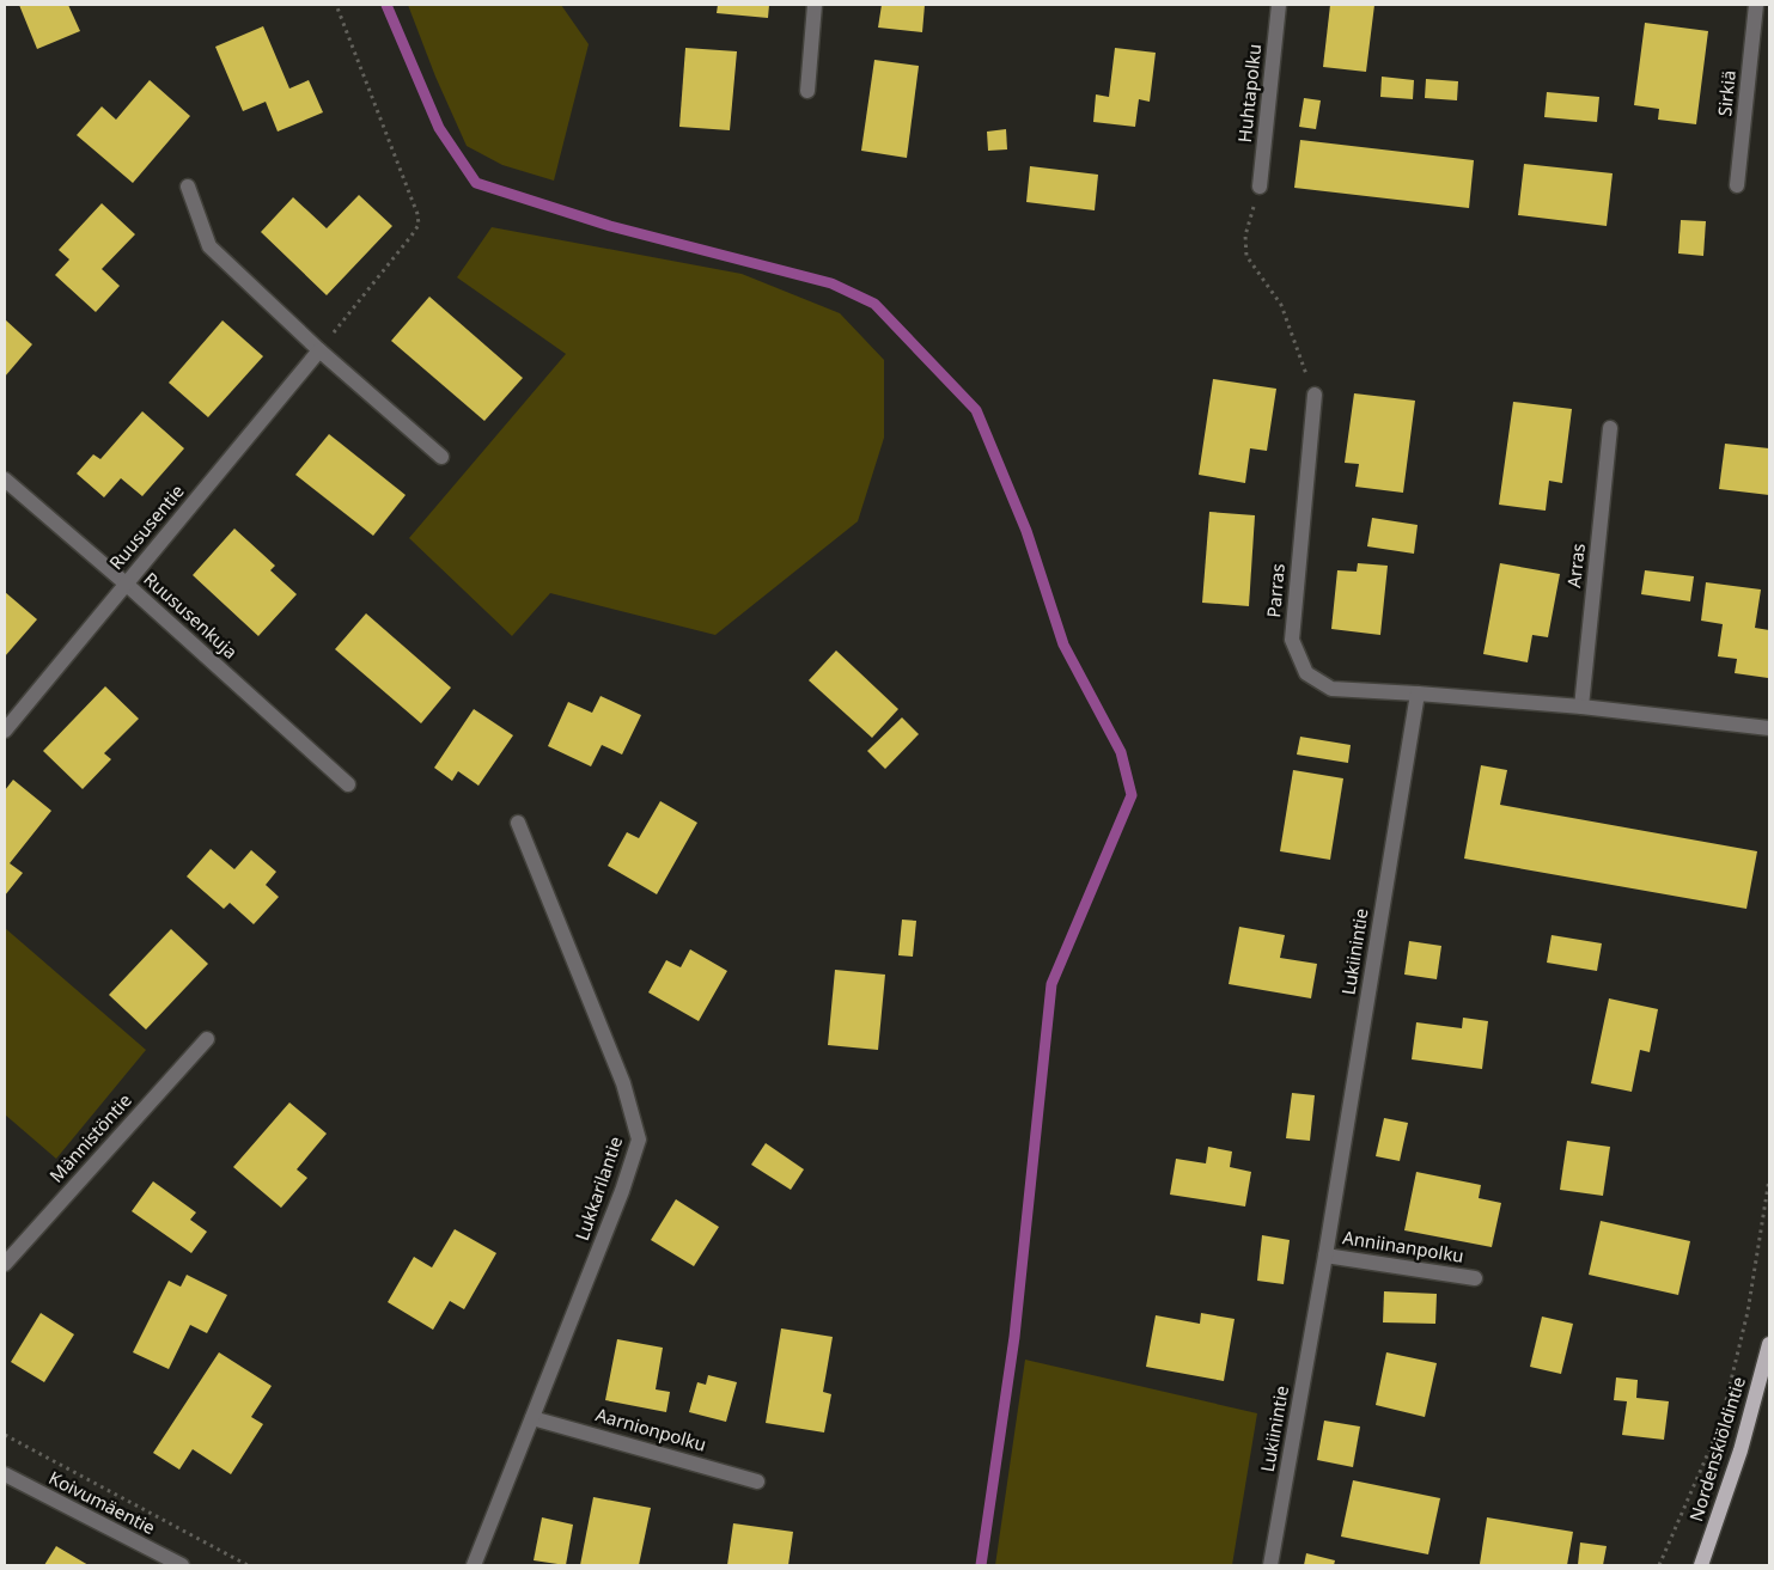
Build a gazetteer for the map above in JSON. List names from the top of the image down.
{
  "streets": {
    "main road": ["Nordenskiöldintie"],
    "street": [
      "Huhtapolku",
      "Sirkiä",
      "Ruususentie",
      "Arras",
      "Parras",
      "Ruususenkuja",
      "Lukiinintie",
      "Männistöntie",
      "Lukkarilantie",
      "Anniinanpolku",
      "Aarnionpolku",
      "Koivumäentie"
    ]
  },
  "crossings": [
    ["Ruususentie", "Ruususenkuja"],
    ["Parras", "Lukiinintie"],
    ["Lukiinintie", "Anniinanpolku"],
    ["Lukkarilantie", "Aarnionpolku"]
  ]
}
